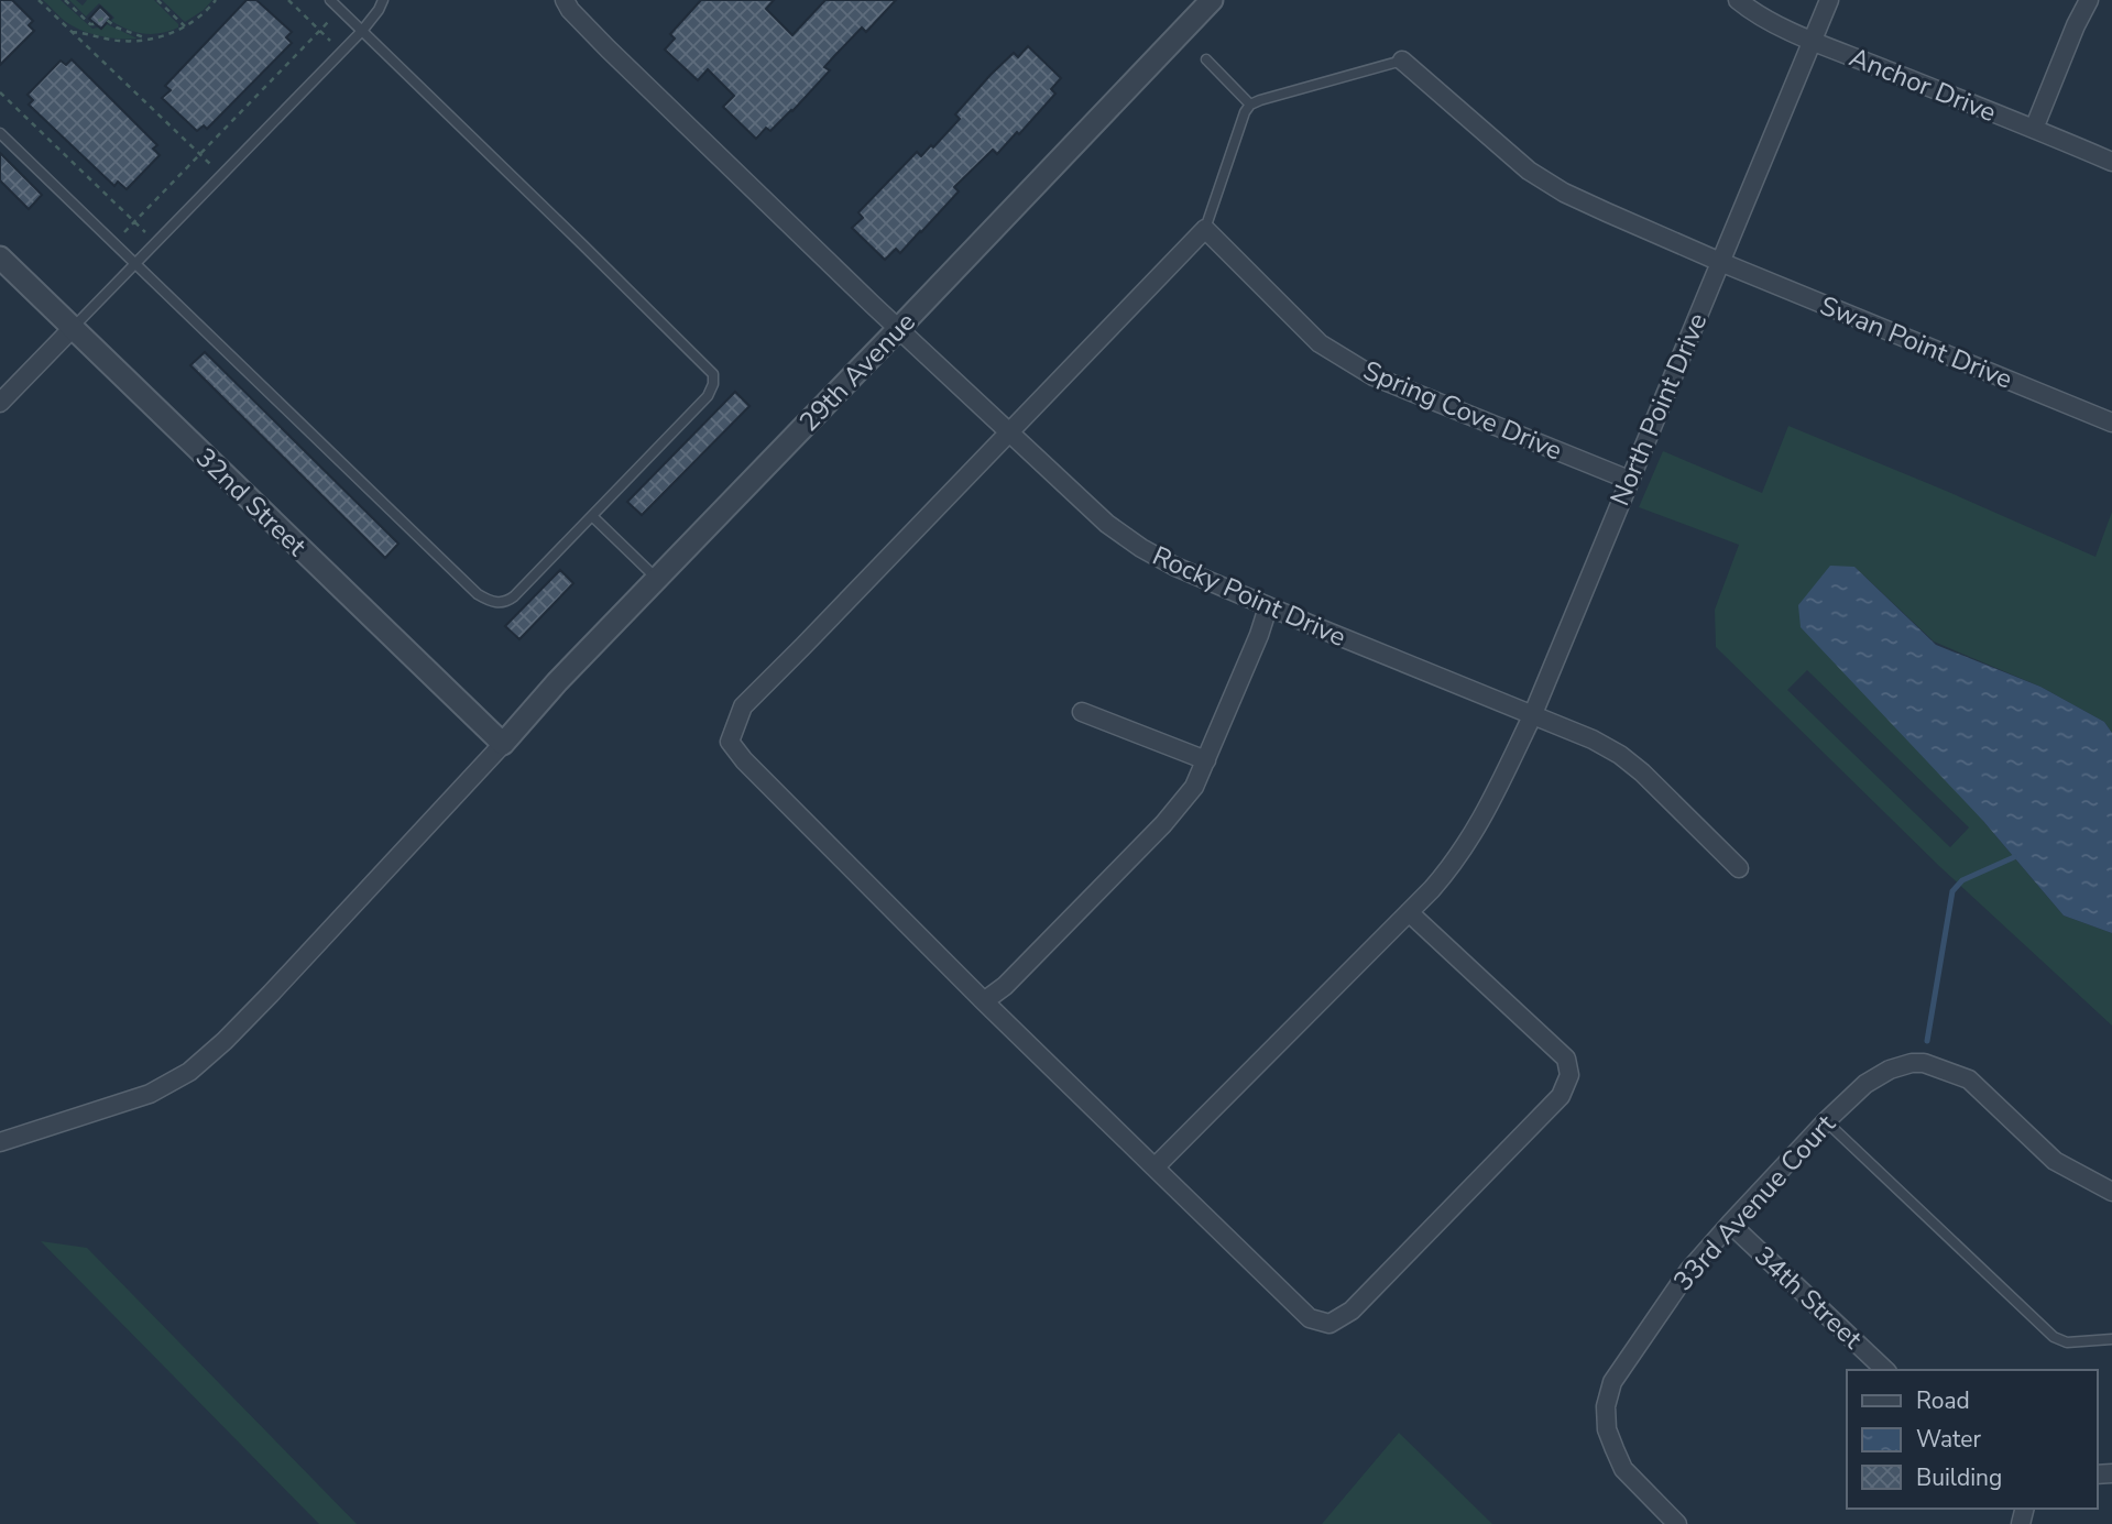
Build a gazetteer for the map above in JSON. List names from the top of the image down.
{
  "streets": {
    "street": [
      "Anchor Drive",
      "Swan Point Drive",
      "29th Avenue",
      "North Point Drive",
      "Spring Cove Drive",
      "32nd Street",
      "Rocky Point Drive",
      "33rd Avenue Court",
      "34th Street"
    ]
  },
  "crossings": [
    ["Anchor Drive", "North Point Drive"],
    ["Swan Point Drive", "North Point Drive"],
    ["29th Avenue", "32nd Street"],
    ["29th Avenue", "Rocky Point Drive"],
    ["North Point Drive", "Spring Cove Drive"],
    ["North Point Drive", "Rocky Point Drive"],
    ["33rd Avenue Court", "34th Street"]
  ],
  "legend": ["Road", "Water", "Building"]
}
